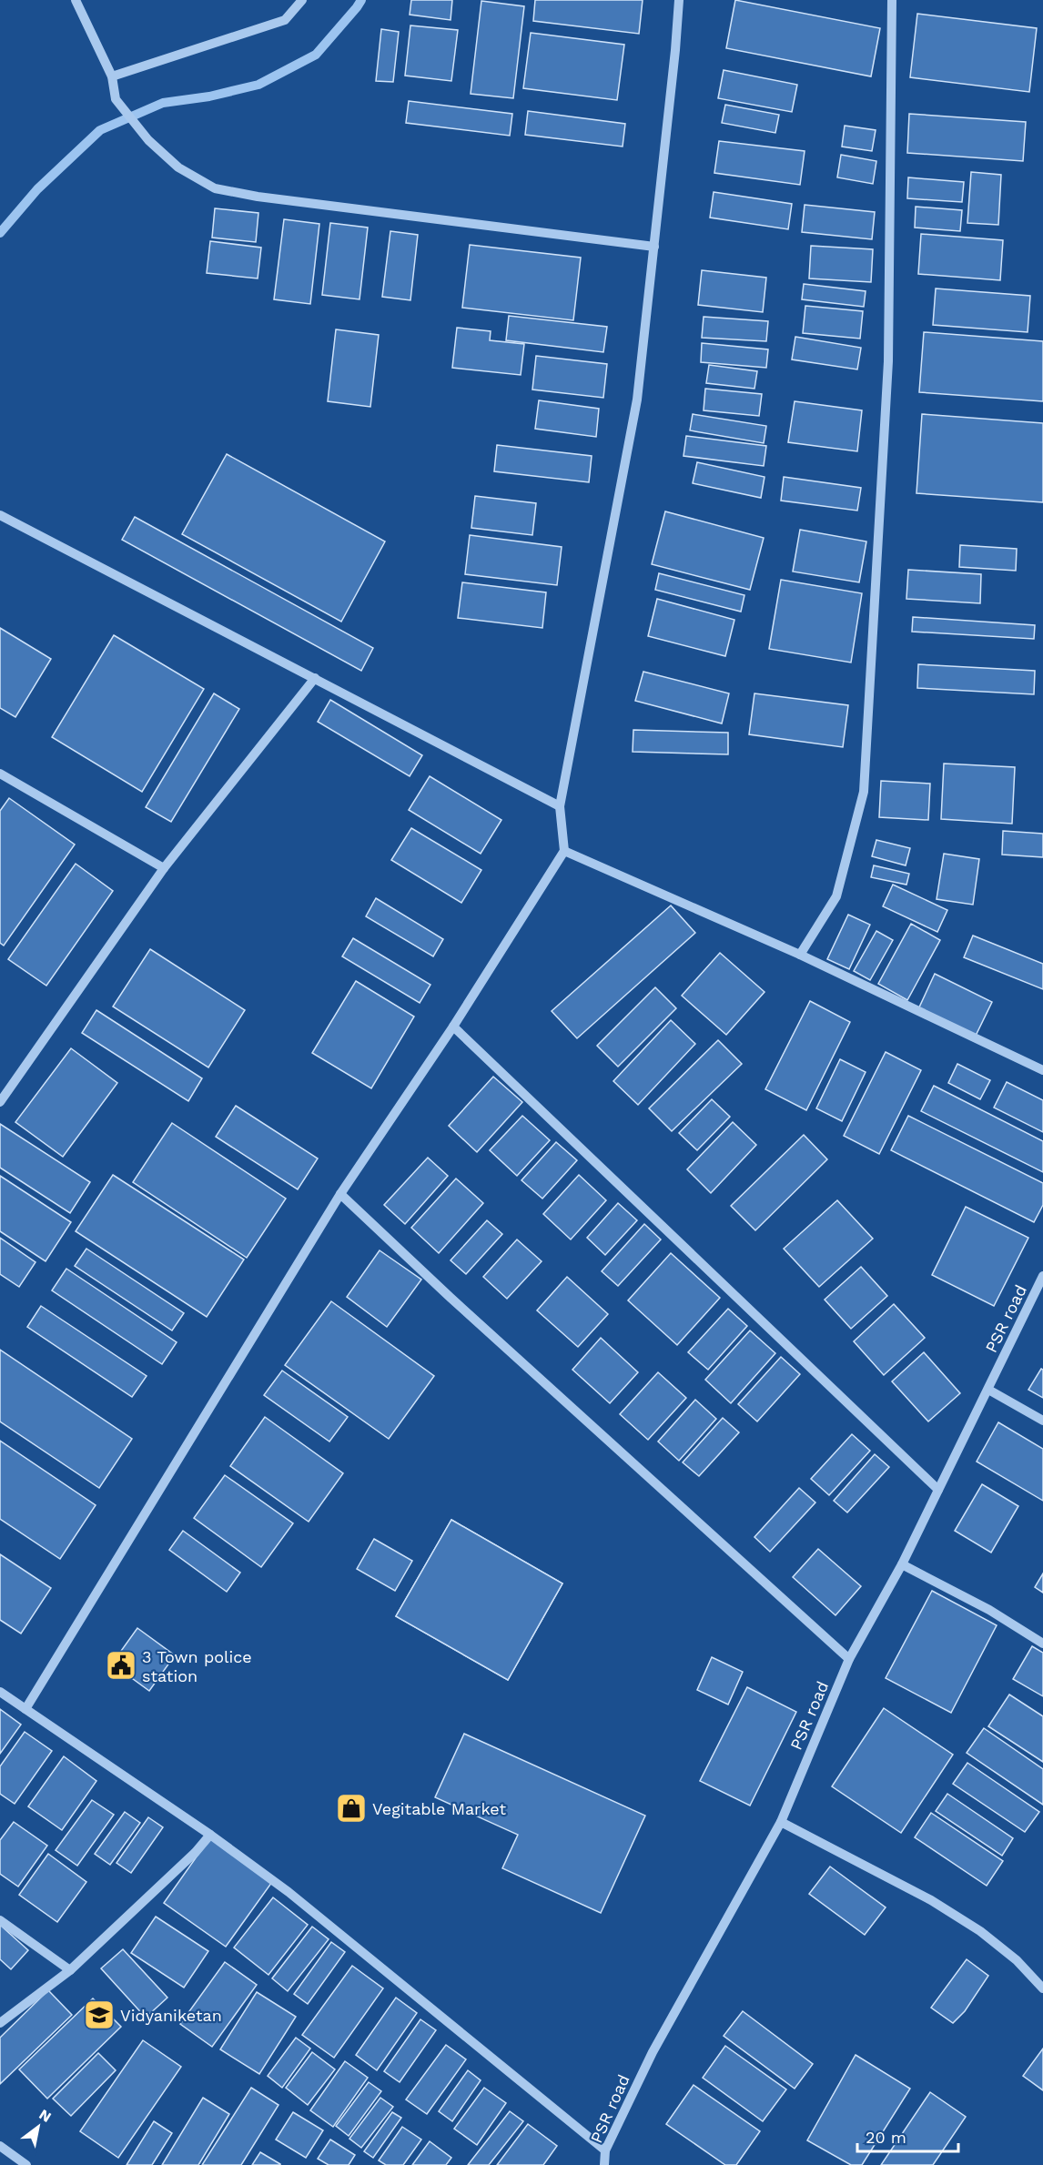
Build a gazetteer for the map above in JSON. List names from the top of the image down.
{
  "streets": {
    "street": ["PSR road"]
  },
  "places": {
    "public building": ["3 Town police station"],
    "shop": ["Vegitable Market"],
    "school or university": ["Vidyaniketan"]
  },
  "scale_bar": "20 m",
  "north": "top right"
}
